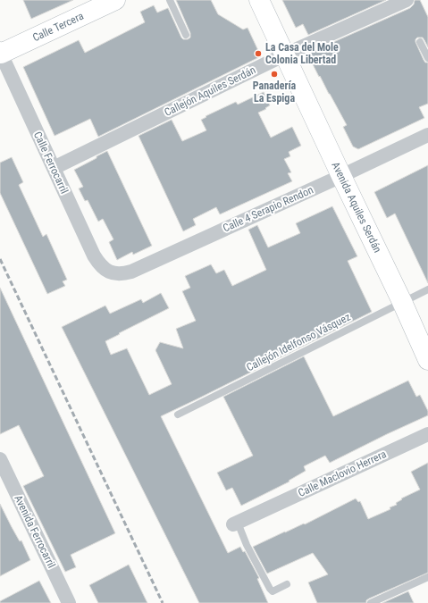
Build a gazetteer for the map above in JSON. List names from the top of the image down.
{
  "streets": {
    "street": [
      "Calle Tercera",
      "Callejón Aquiles Serdán",
      "Calle Ferrocarril",
      "Avenida Aquiles Serdán",
      "Calle 4 Serapio Rendon",
      "Calle Maclovio Herrera",
      "Avenida Ferrocarril"
    ],
    "lane": ["Callejón Idelfonso Vásquez"]
  },
  "crossings": [
    ["Calle Tercera", "Calle Ferrocarril"],
    ["Callejón Aquiles Serdán", "Calle Ferrocarril"],
    ["Callejón Aquiles Serdán", "Avenida Aquiles Serdán"],
    ["Calle Ferrocarril", "Calle 4 Serapio Rendon"],
    ["Avenida Aquiles Serdán", "Calle 4 Serapio Rendon"],
    ["Avenida Aquiles Serdán", "Callejón Idelfonso Vásquez"]
  ],
  "places": ["La Casa del Mole Colonia Libertad", "Panadería La Espiga"]
}
